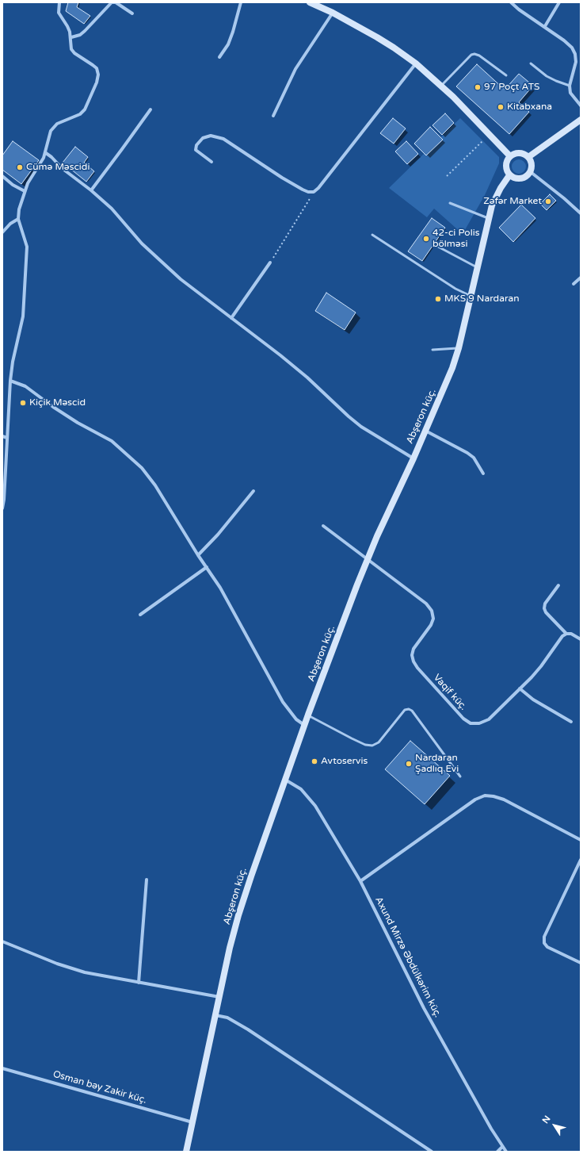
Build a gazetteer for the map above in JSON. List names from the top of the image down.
{
  "streets": {
    "main road": ["Abşeron küç."],
    "street": ["Vaqif küç.", "Axund Mirzə Əbdülkərim küç.", "Osman bəy Zakir küç."]
  },
  "crossings": [
    ["Abşeron küç.", "Vaqif küç."],
    ["Abşeron küç.", "Axund Mirzə Əbdülkərim küç."],
    ["Abşeron küç.", "Osman bəy Zakir küç."]
  ],
  "places": [
    "97 Poçt ATS",
    "Kitabxana",
    "Cümə Məscidi",
    "Zəfər Market",
    "42-ci Polis bölməsi",
    "MKS 9 Nardaran",
    "Kiçik Məscid",
    "Avtoservis",
    "Nardaran Şadlıq Evi"
  ],
  "north": "top left"
}
